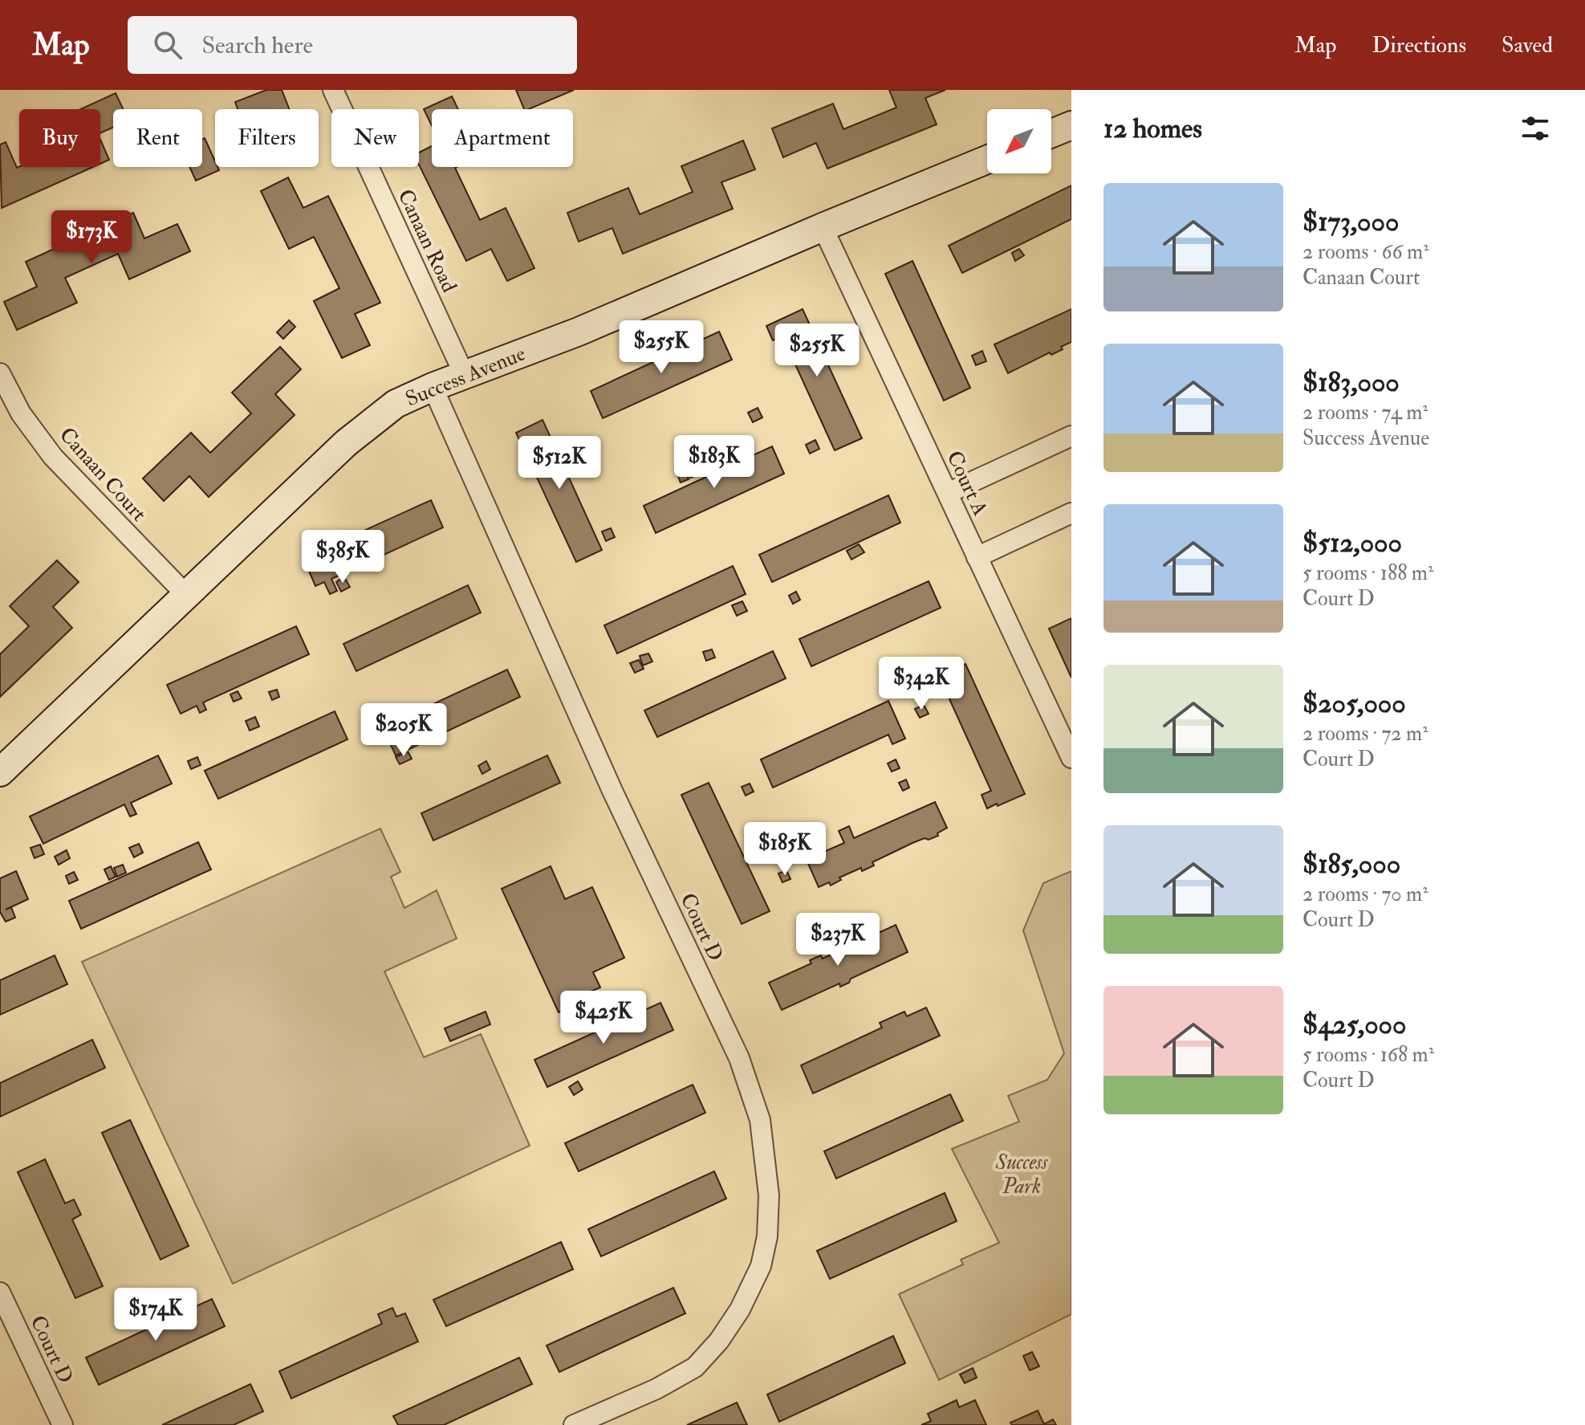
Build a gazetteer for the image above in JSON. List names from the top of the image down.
{
  "streets": {
    "street": [
      "Canaan Road",
      "Success Avenue",
      "Canaan Court",
      "Court A",
      "Court D"
    ]
  },
  "crossings": [
    ["Canaan Road", "Success Avenue"],
    ["Success Avenue", "Canaan Court"],
    ["Success Avenue", "Court A"],
    ["Success Avenue", "Court D"]
  ],
  "parks": ["Success Park"],
  "north": "bottom left",
  "page": {
    "header": "Map",
    "search": "Search here",
    "nav": ["Map", "Directions", "Saved"],
    "heading": "12 homes",
    "chip": [
      "Buy",
      "Rent",
      "Filters",
      "New",
      "Apartment"
    ],
    "list": [
      {
        "name": "$173,000",
        "note": "2 rooms · 66 m² · Canaan Court"
      },
      {
        "name": "$183,000",
        "note": "2 rooms · 74 m² · Success Avenue"
      },
      {
        "name": "$512,000",
        "note": "5 rooms · 188 m² · Court D"
      },
      {
        "name": "$205,000",
        "note": "2 rooms · 72 m² · Court D"
      },
      {
        "name": "$185,000",
        "note": "2 rooms · 70 m² · Court D"
      },
      {
        "name": "$425,000",
        "note": "5 rooms · 168 m² · Court D"
      }
    ],
    "price": [
      "$173K",
      "$255K",
      "$255K",
      "$183K",
      "$512K",
      "$385K",
      "$342K",
      "$205K",
      "$185K",
      "$237K",
      "$425K",
      "$174K"
    ]
  }
}
